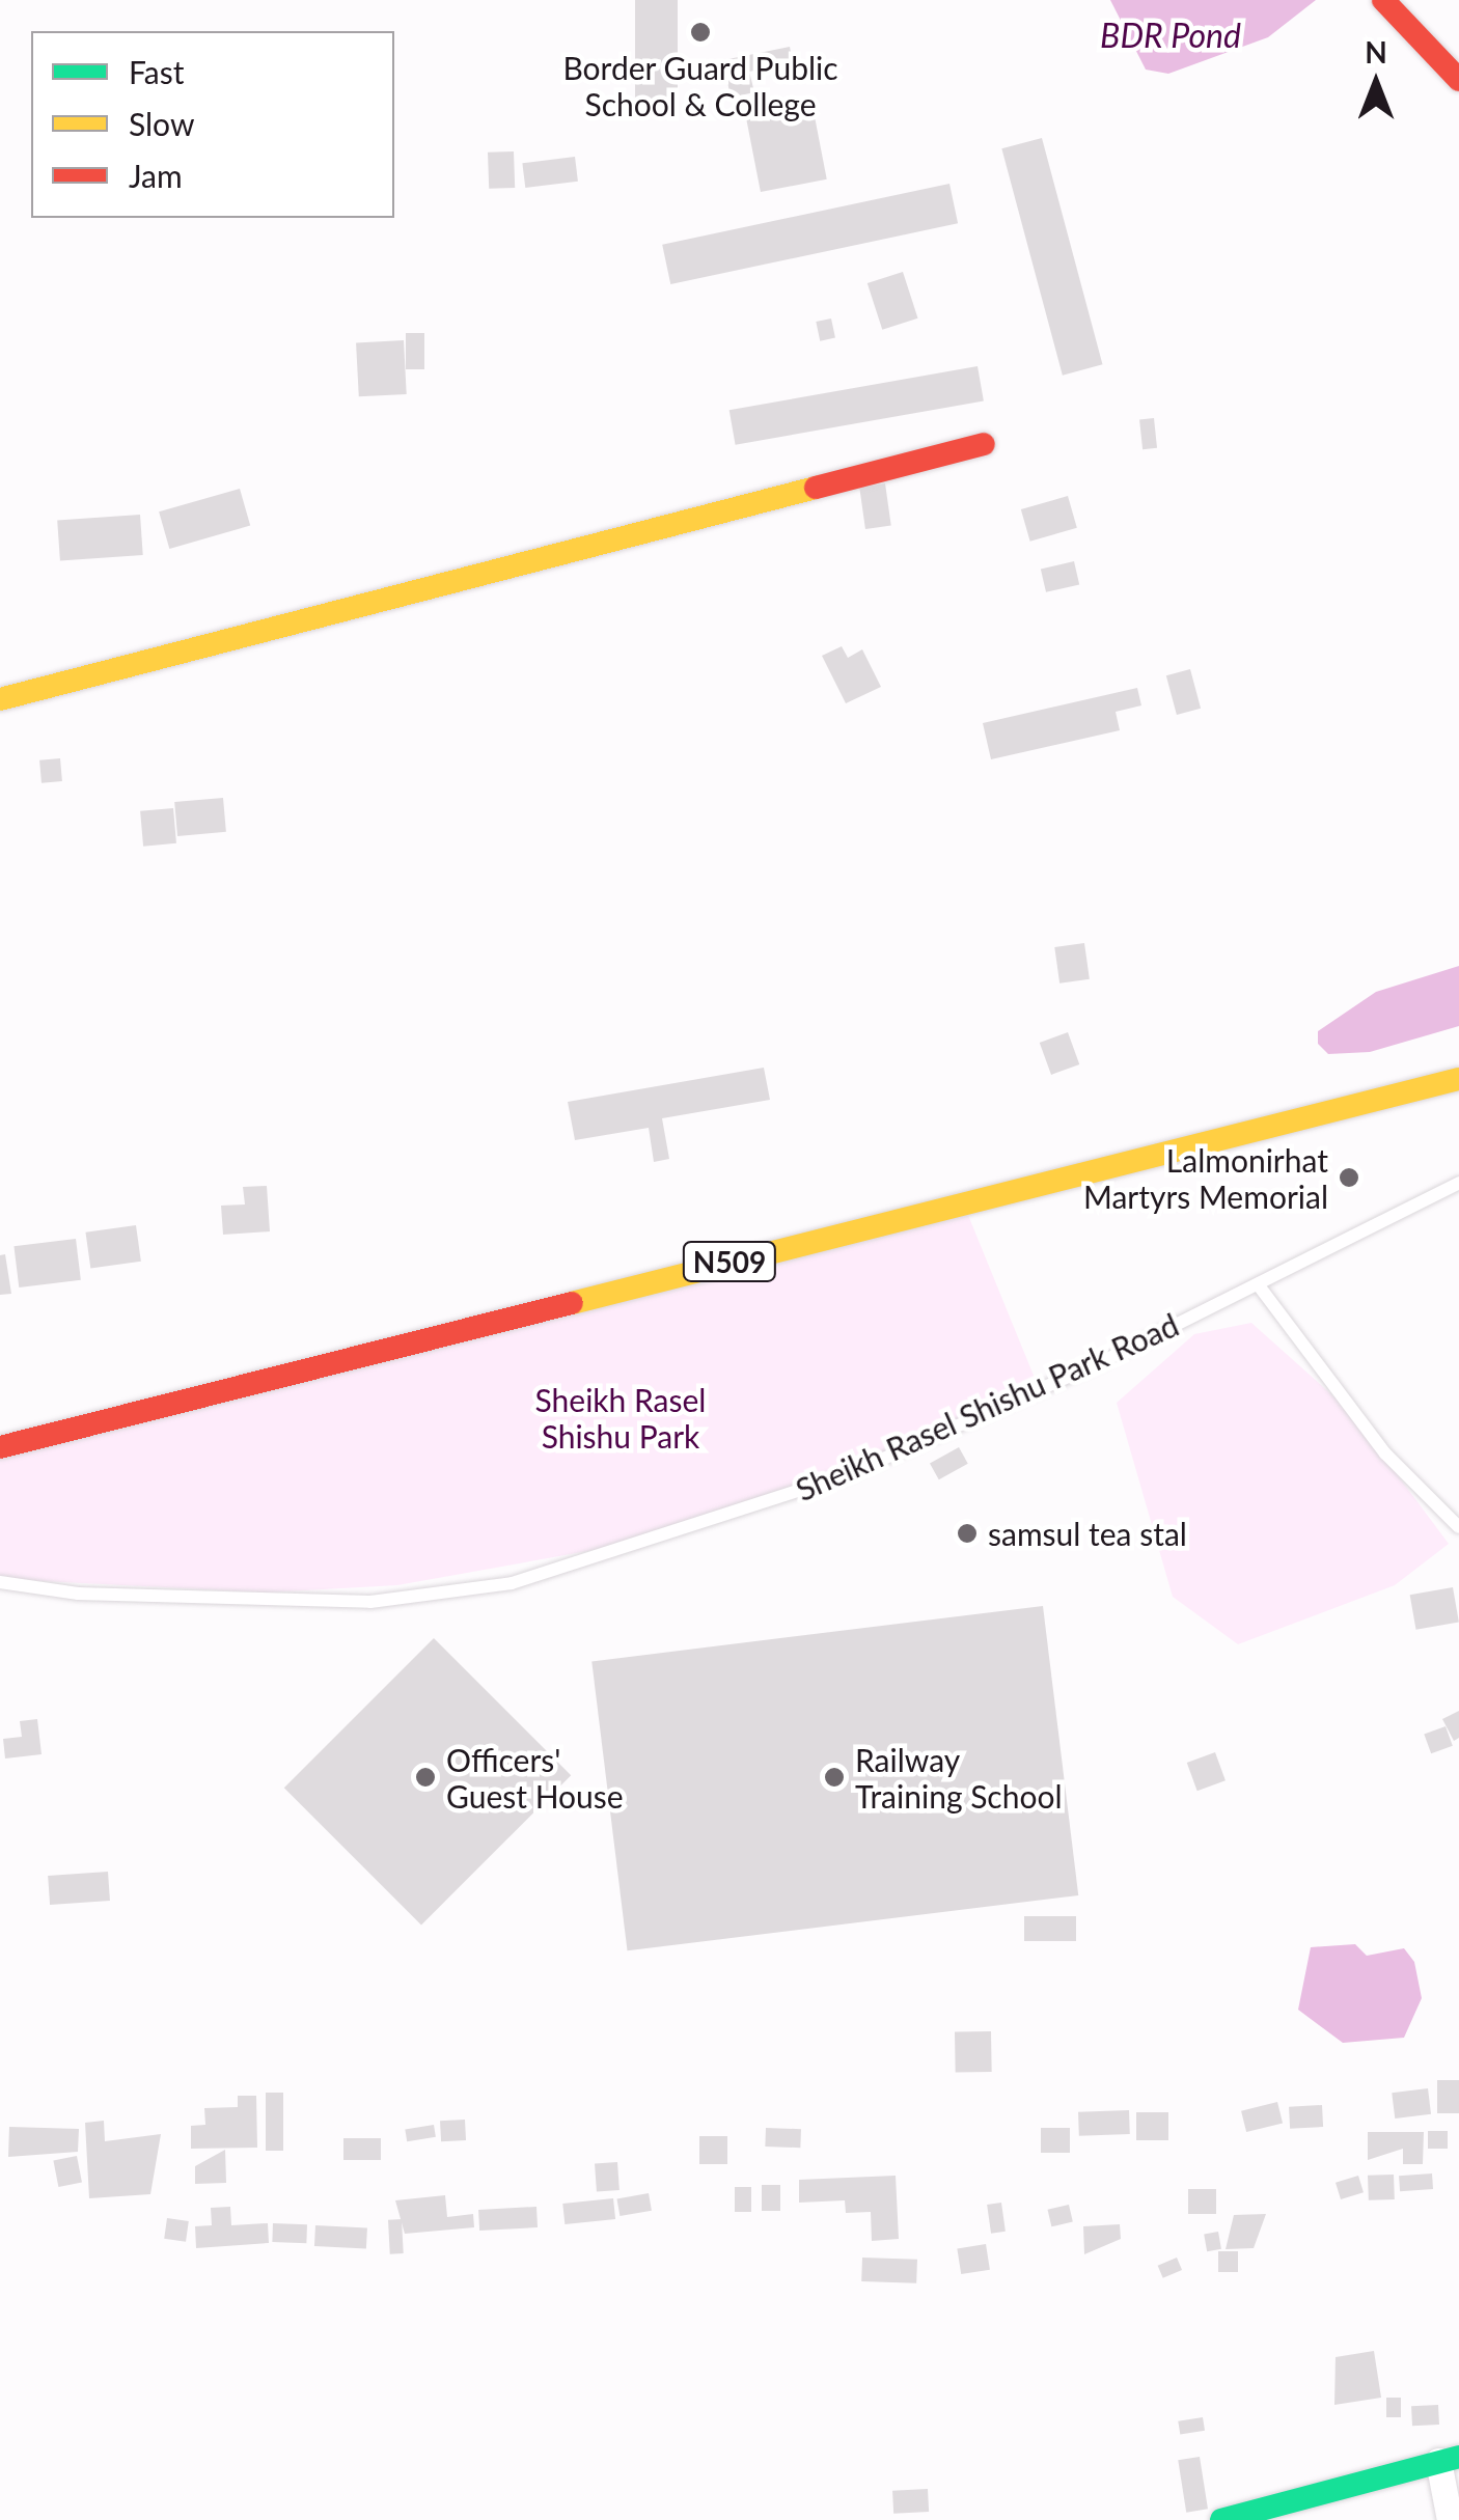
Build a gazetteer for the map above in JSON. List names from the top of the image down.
{
  "streets": {
    "main road": ["N509"],
    "lane": ["Sheikh Rasel Shishu Park Road"]
  },
  "water": ["BDR Pond"],
  "parks": ["Sheikh Rasel Shishu Park"],
  "places": [
    "Border Guard Public School & College",
    "Lalmonirhat Martyrs Memorial",
    "samsul tea stal",
    "Officers' Guest House",
    "Railway Training School"
  ],
  "legend": ["Fast", "Slow", "Jam"],
  "north": "top"
}
